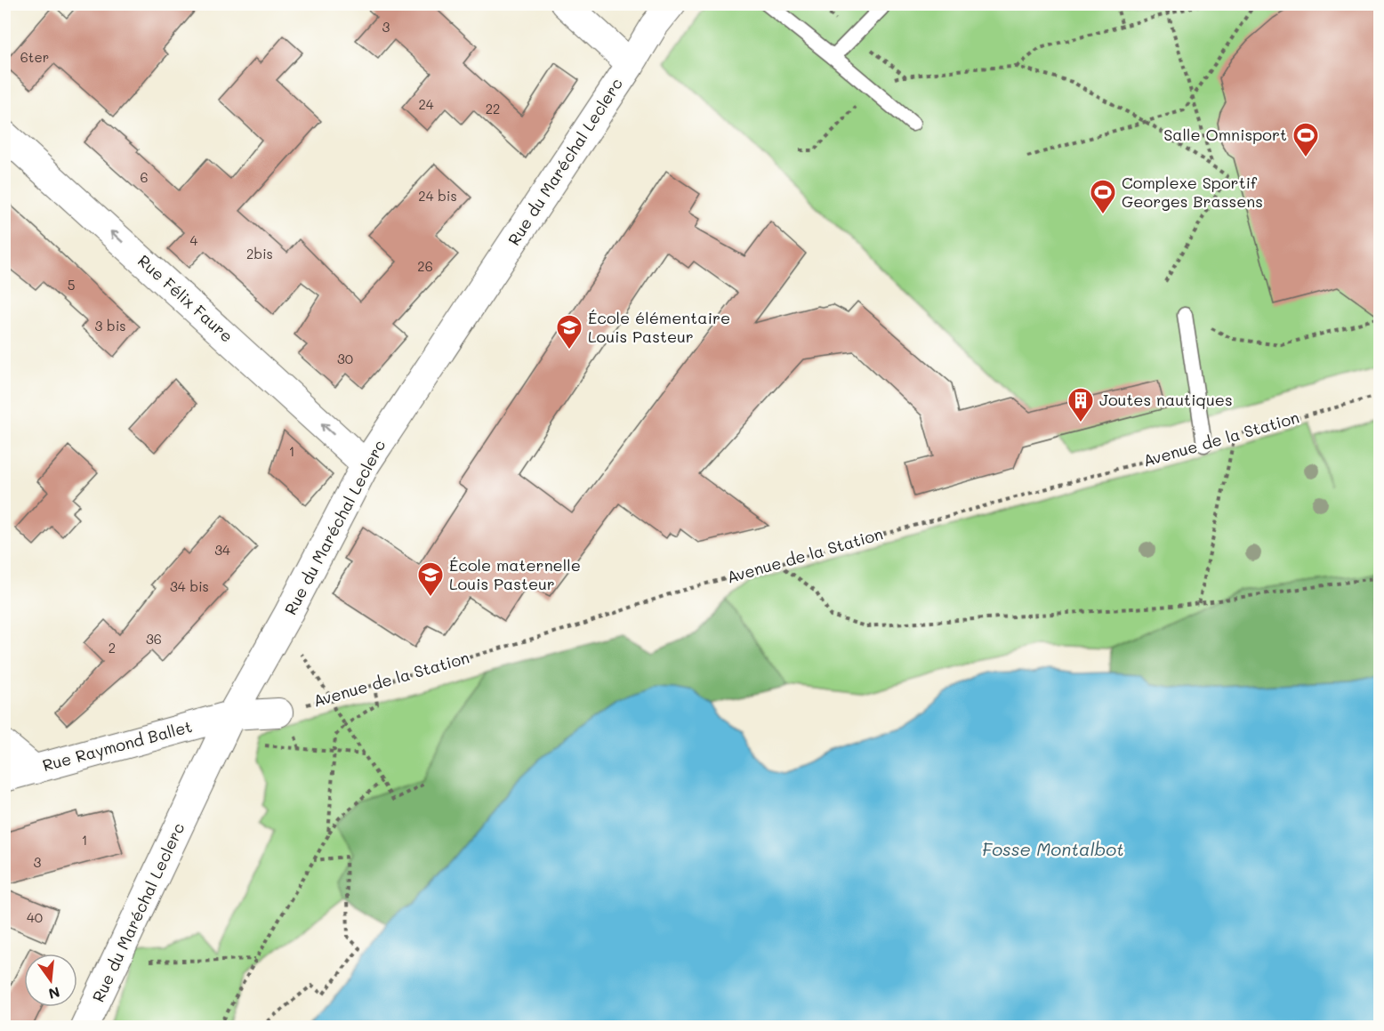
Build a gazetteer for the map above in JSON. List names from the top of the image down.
{
  "streets": {
    "street": ["Rue du Maréchal Leclerc", "Rue Félix Faure", "Rue Raymond Ballet"],
    "path": ["Avenue de la Station"]
  },
  "crossings": [
    ["Rue du Maréchal Leclerc", "Rue Félix Faure"],
    ["Rue du Maréchal Leclerc", "Rue Raymond Ballet"]
  ],
  "one_way": ["Rue Félix Faure"],
  "water": ["Fosse Montalbot"],
  "places": {
    "sports": ["Salle Omnisport", "Complexe Sportif Georges Brassens"],
    "school or university": ["École élémentaire Louis Pasteur", "École maternelle Louis Pasteur"],
    "building": ["Joutes nautiques"]
  },
  "house_numbers": [
    "3",
    "6ter",
    "24",
    "22",
    "6",
    "24 bis",
    "4",
    "2bis",
    "26",
    "5",
    "3 bis",
    "30",
    "1",
    "34",
    "34 bis",
    "36",
    "2",
    "1",
    "3",
    "40"
  ],
  "north": "bottom"
}
